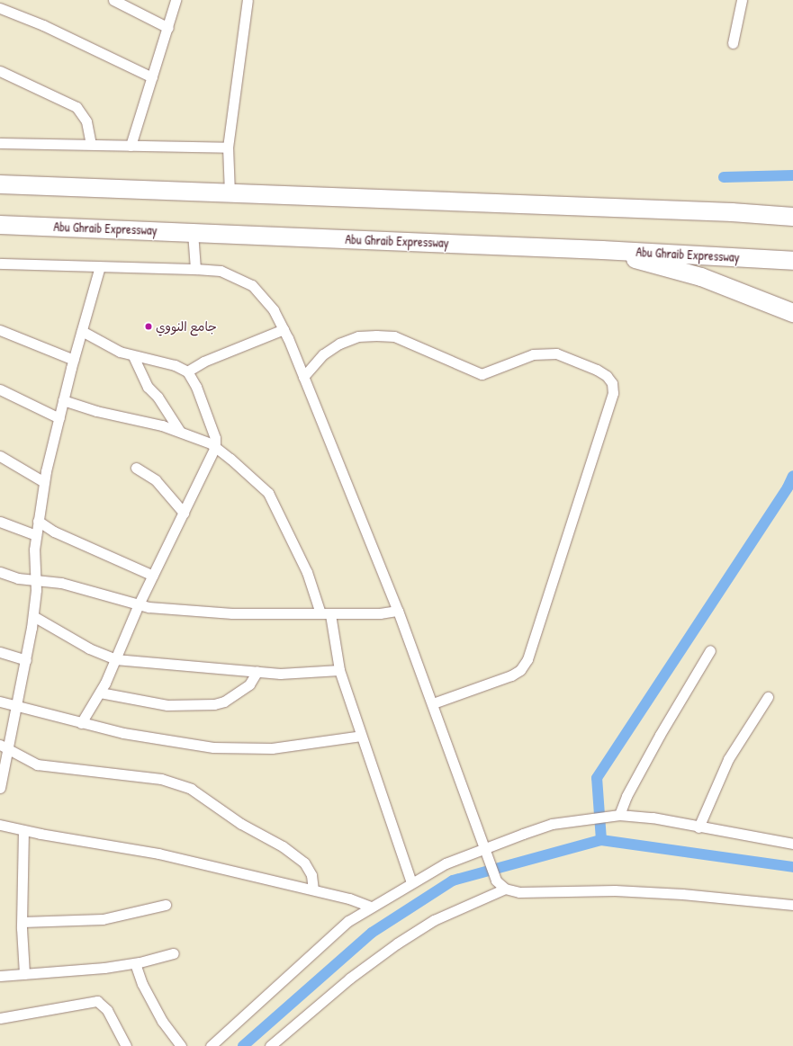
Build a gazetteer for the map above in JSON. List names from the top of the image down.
{
  "streets": {
    "highway": ["Abu Ghraib Expressway"]
  },
  "places": ["جامع النووي"]
}
